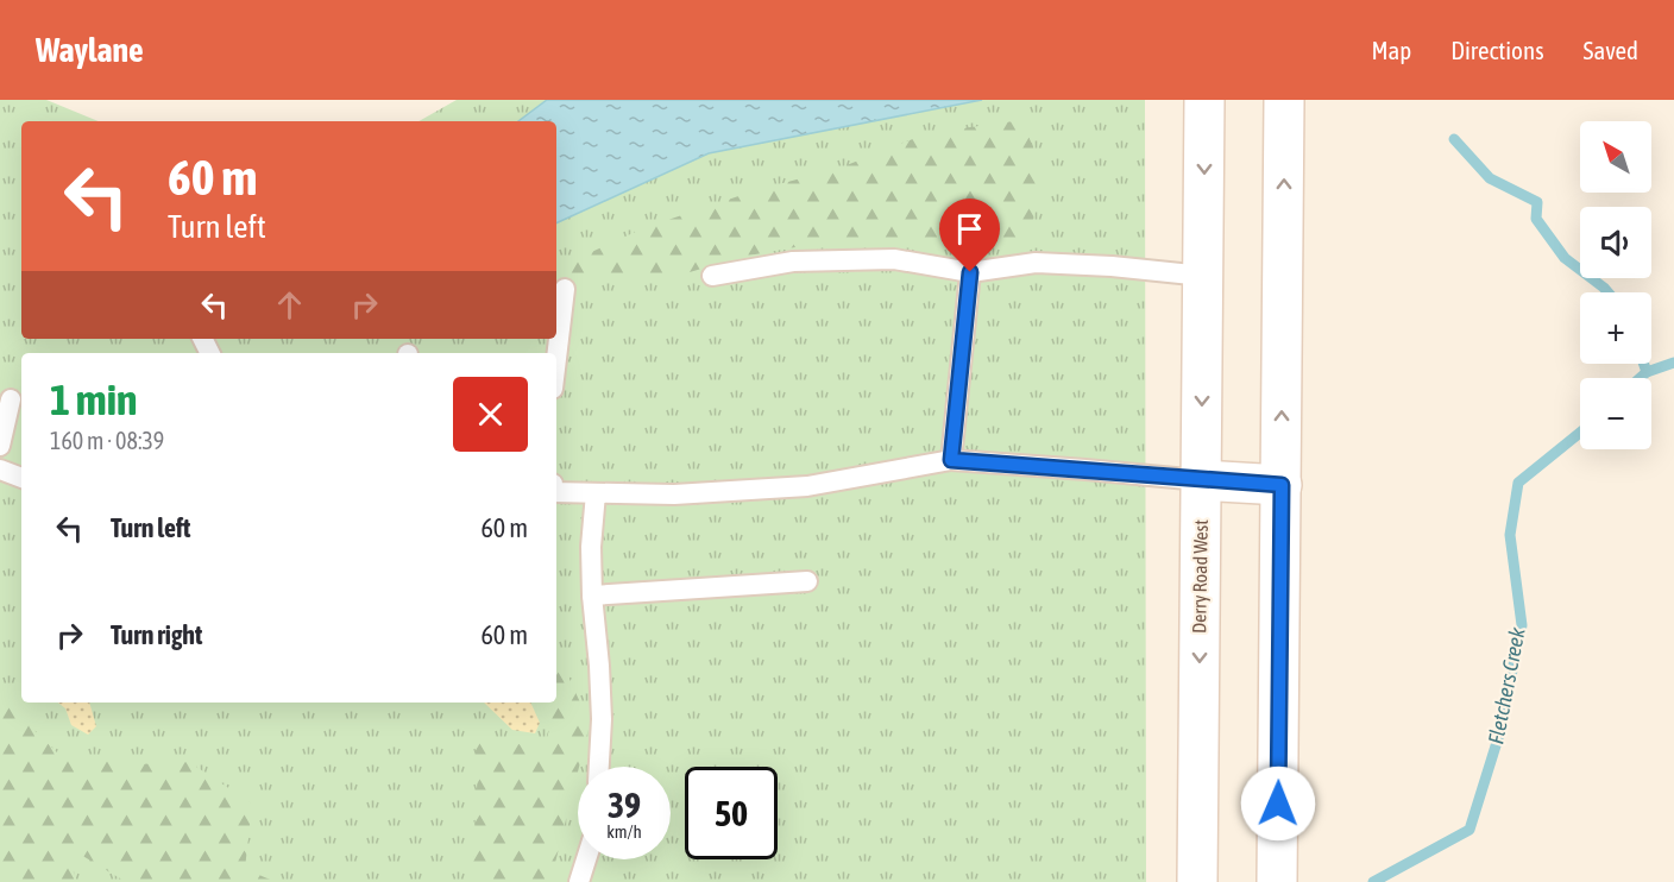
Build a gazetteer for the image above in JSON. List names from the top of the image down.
{
  "streets": {
    "main road": ["Derry Road West"]
  },
  "water": ["Fletchers Creek"],
  "north": "top left",
  "page": {
    "header": "Waylane",
    "nav": ["Map", "Directions", "Saved"],
    "map_buttons": ["+", "−"],
    "turn": ["60 m", "Turn left"],
    "heading": ["1 min", "160 m · 08:39"],
    "list": [
      {
        "name": "Turn left",
        "value": "60 m"
      },
      {
        "name": "Turn right",
        "value": "60 m"
      }
    ],
    "speed": "39 km/h",
    "limit": "50"
  }
}
